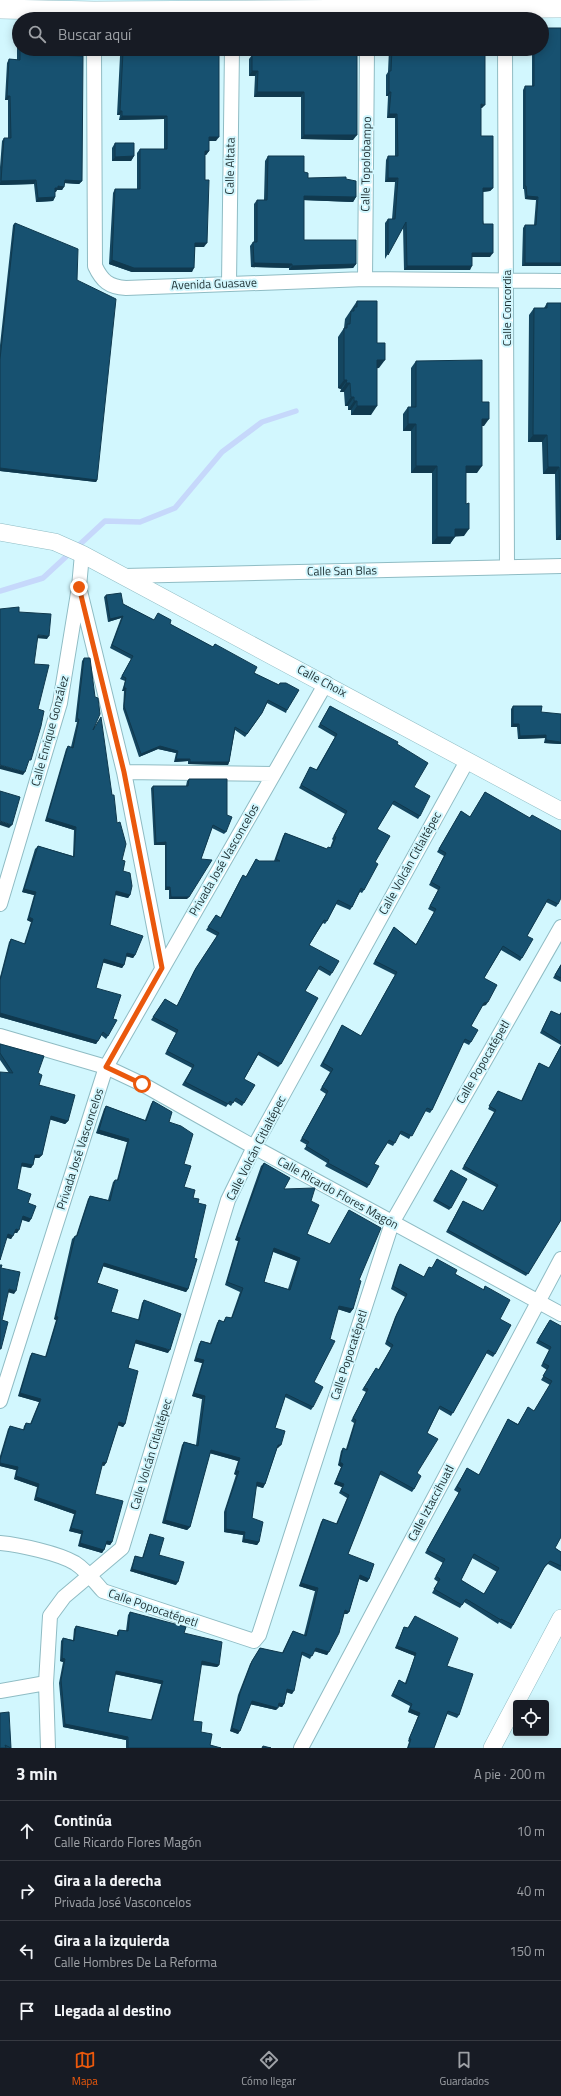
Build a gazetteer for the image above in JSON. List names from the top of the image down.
{
  "streets": {
    "street": [
      "Calle Topolobampo",
      "Calle Altata",
      "Avenida Guasave",
      "Calle Concordia",
      "Calle San Blas",
      "Calle Choix",
      "Calle Enrique González",
      "Privada José Vasconcelos",
      "Calle Volcán Citlaltépec",
      "Calle Popocatépetl",
      "Calle Ricardo Flores Magón",
      "Calle Iztaccihuatl"
    ]
  },
  "crossings": [
    ["Calle Topolobampo", "Avenida Guasave"],
    ["Calle Altata", "Avenida Guasave"],
    ["Avenida Guasave", "Calle Concordia"],
    ["Calle Concordia", "Calle San Blas"],
    ["Calle San Blas", "Calle Choix"],
    ["Calle Choix", "Calle Enrique González"],
    ["Calle Choix", "Privada José Vasconcelos"],
    ["Calle Choix", "Calle Volcán Citlaltépec"],
    ["Privada José Vasconcelos", "Calle Ricardo Flores Magón"],
    ["Calle Volcán Citlaltépec", "Calle Popocatépetl"],
    ["Calle Volcán Citlaltépec", "Calle Ricardo Flores Magón"],
    ["Calle Popocatépetl", "Calle Ricardo Flores Magón"],
    ["Calle Ricardo Flores Magón", "Calle Iztaccihuatl"]
  ],
  "page": {
    "search": "Buscar aquí",
    "heading": ["3 min", "A pie · 200 m"],
    "list": [
      ["Continúa", "Calle Ricardo Flores Magón", "10 m"],
      ["Gira a la derecha", "Privada José Vasconcelos", "40 m"],
      ["Gira a la izquierda", "Calle Hombres De La Reforma", "150 m"],
      "Llegada al destino"
    ],
    "nav": ["Mapa", "Cómo llegar", "Guardados"]
  }
}
